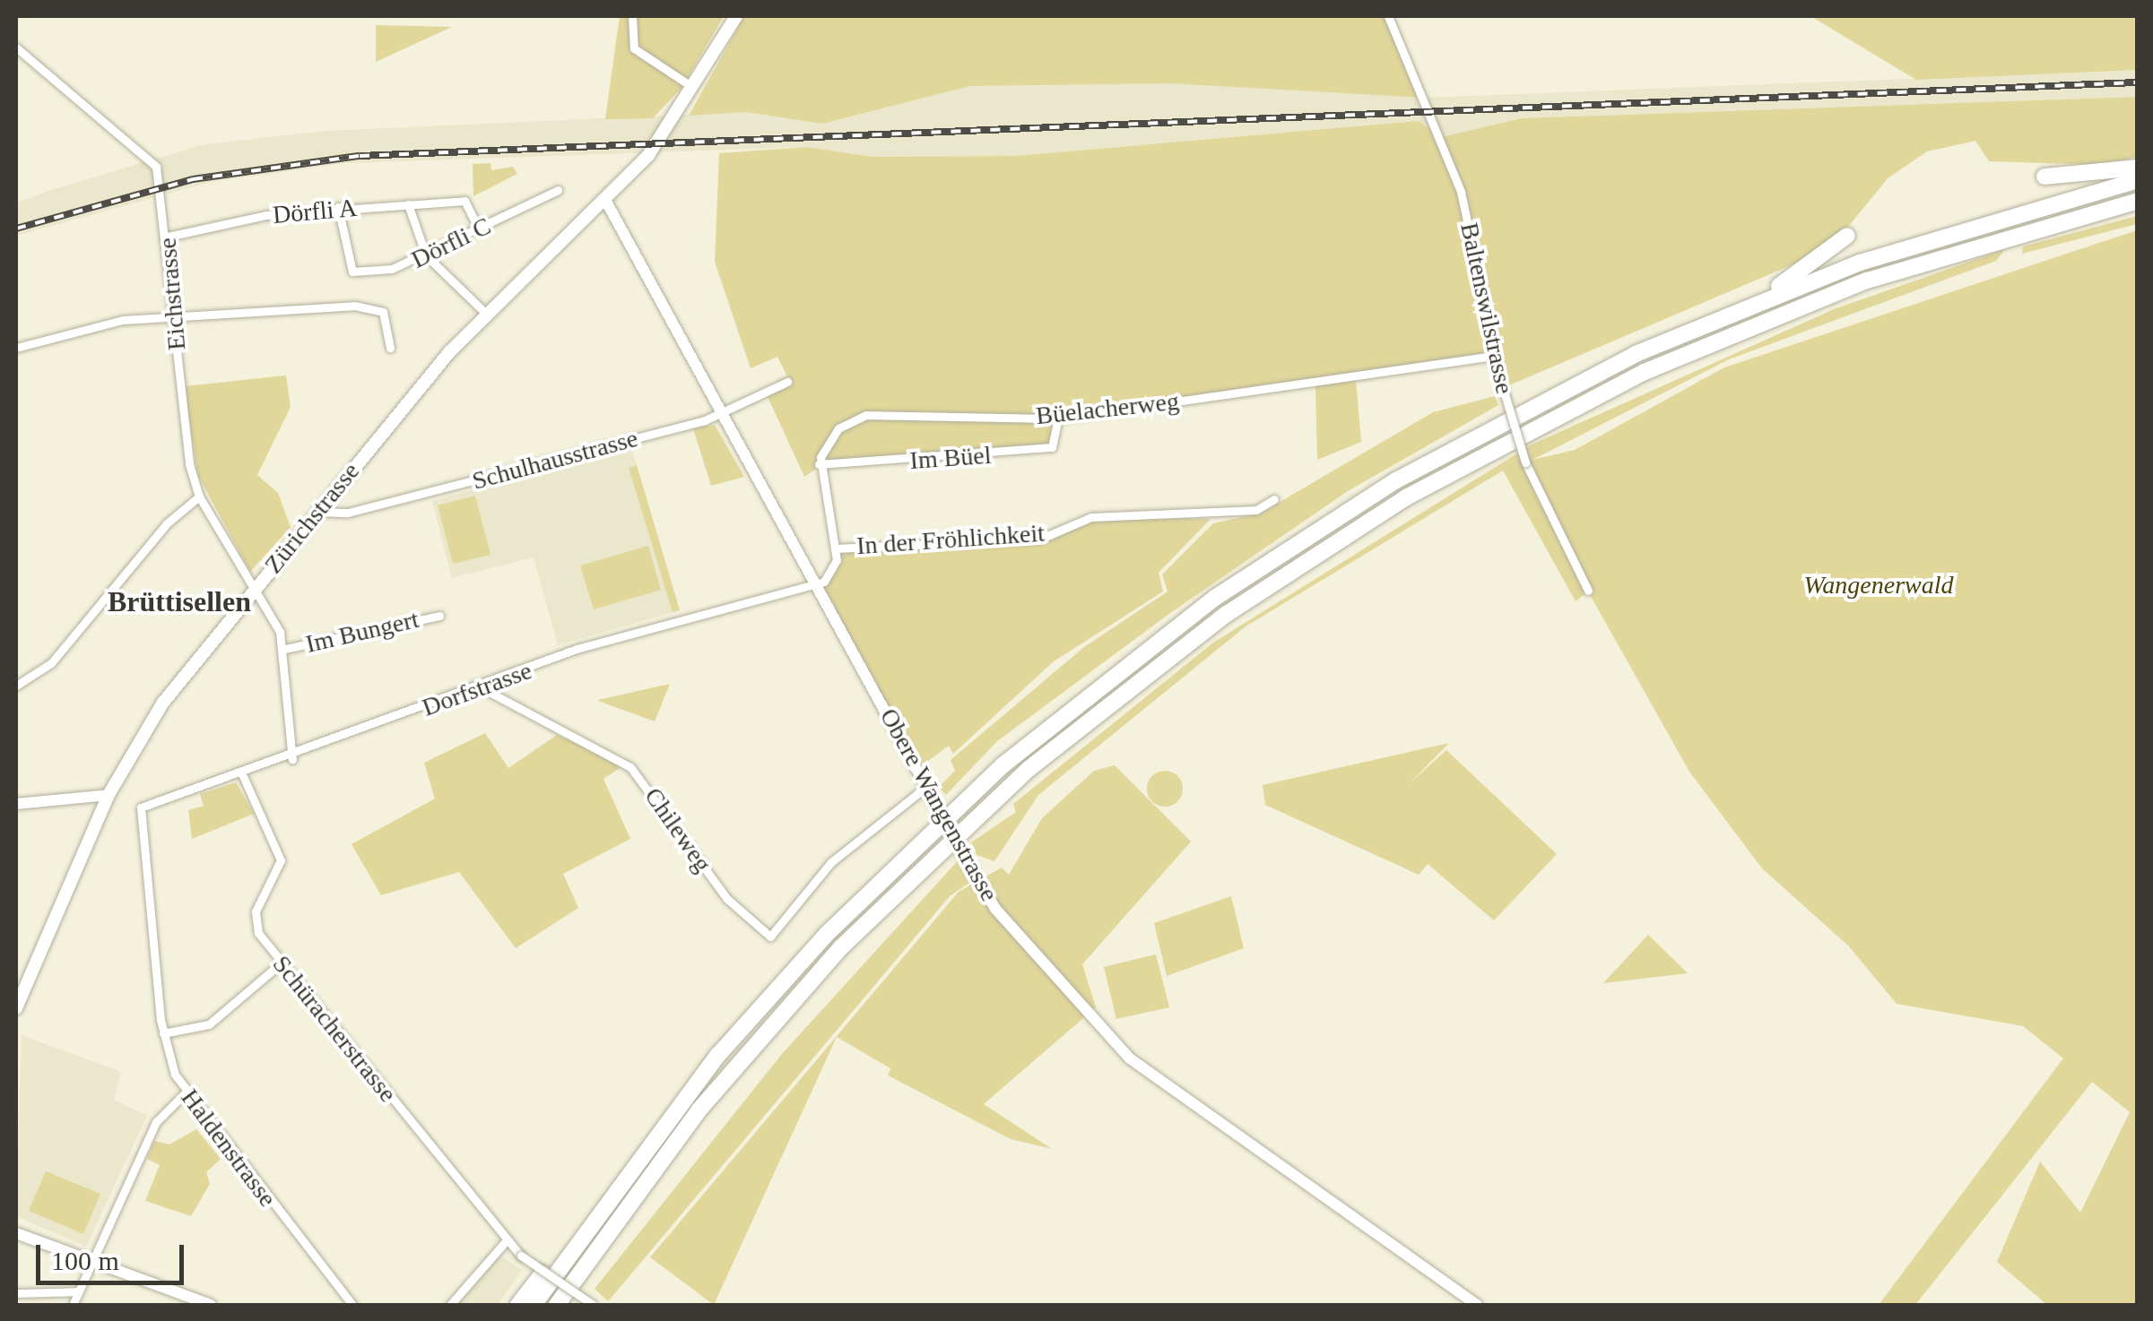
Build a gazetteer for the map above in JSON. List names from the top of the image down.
{
  "streets": {
    "main road": ["Zürichstrasse"],
    "street": [
      "Dörfli A",
      "Dörfli C",
      "Eichstrasse",
      "Baltenswilstrasse",
      "Büelacherweg",
      "Im Büel",
      "Schulhausstrasse",
      "In der Fröhlichkeit",
      "Im Bungert",
      "Dorfstrasse",
      "Obere Wangenstrasse",
      "Chileweg",
      "Schüracherstrasse",
      "Haldenstrasse"
    ]
  },
  "crossings": [
    ["Dörfli A", "Dörfli C"],
    ["Dörfli A", "Eichstrasse"],
    ["Eichstrasse", "Zürichstrasse"],
    ["Eichstrasse", "Im Bungert"],
    ["Baltenswilstrasse", "Büelacherweg"],
    ["Büelacherweg", "Im Büel"],
    ["Schulhausstrasse", "Zürichstrasse"],
    ["Schulhausstrasse", "Obere Wangenstrasse"],
    ["Zürichstrasse", "Obere Wangenstrasse"],
    ["Dorfstrasse", "Obere Wangenstrasse"],
    ["Dorfstrasse", "Chileweg"],
    ["Dorfstrasse", "Schüracherstrasse"],
    ["Dorfstrasse", "Haldenstrasse"],
    ["Obere Wangenstrasse", "Chileweg"]
  ],
  "districts": ["Brüttisellen"],
  "parks": ["Wangenerwald"],
  "scale_bar": "100 m"
}
